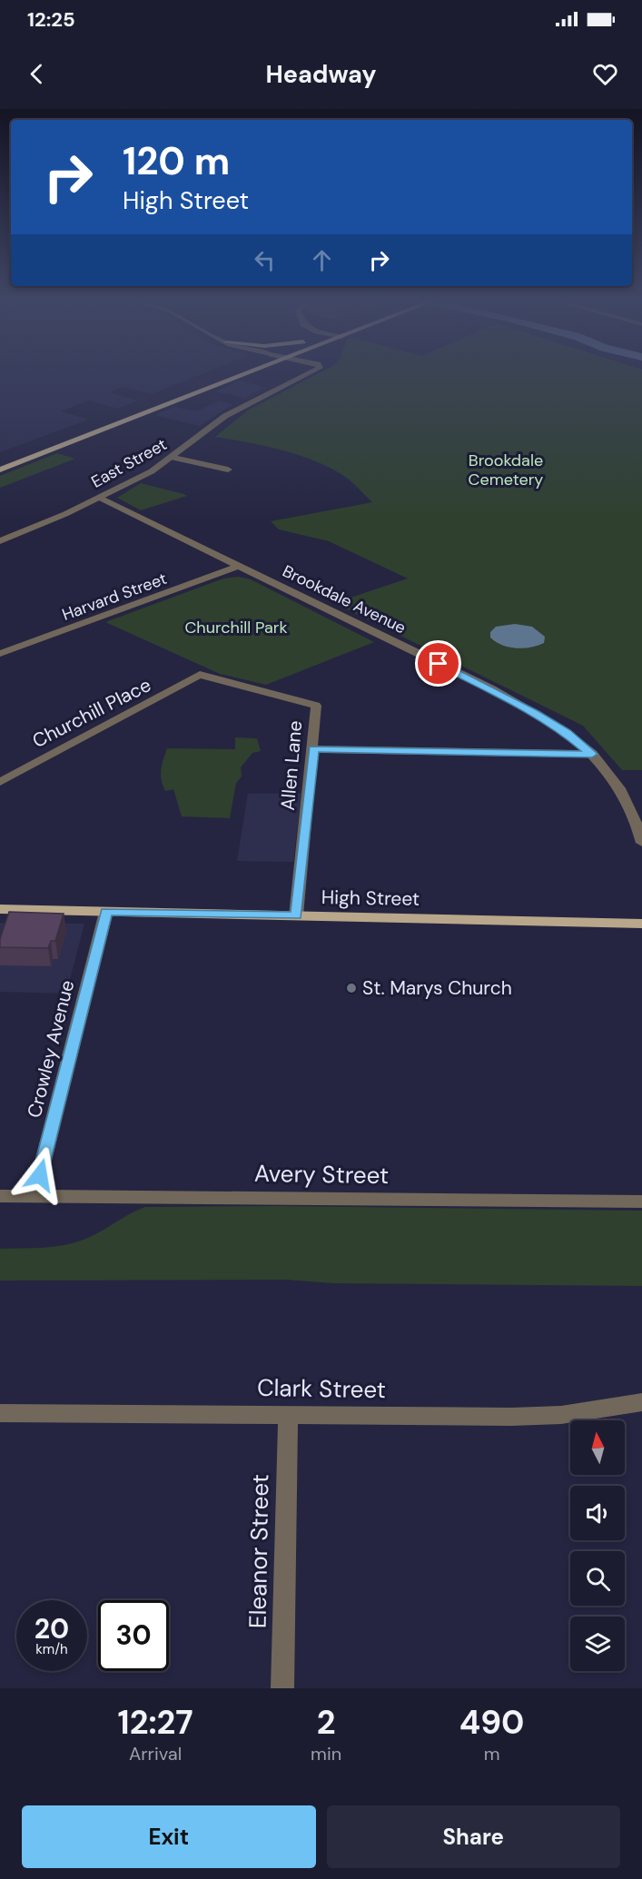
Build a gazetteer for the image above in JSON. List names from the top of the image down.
{
  "streets": {
    "main road": ["High Street"],
    "street": [
      "East Street",
      "Harvard Street",
      "Brookdale Avenue",
      "Churchill Place",
      "Allen Lane",
      "Crowley Avenue",
      "Avery Street",
      "Clark Street",
      "Eleanor Street"
    ]
  },
  "crossings": [
    ["East Street", "Brookdale Avenue"],
    ["Harvard Street", "Brookdale Avenue"],
    ["Churchill Place", "Allen Lane"],
    ["Allen Lane", "High Street"],
    ["High Street", "Crowley Avenue"],
    ["Crowley Avenue", "Avery Street"],
    ["Clark Street", "Eleanor Street"]
  ],
  "parks": ["Brookdale Cemetery", "Churchill Park"],
  "places": ["St. Marys Church"],
  "north": "top",
  "page": {
    "status": "12:25",
    "header": "Headway",
    "turn": ["120 m", "High Street"],
    "speed": "20 km/h",
    "limit": "30",
    "eta": [
      "12:27",
      "Arrival",
      "2",
      "min",
      "490",
      "m"
    ],
    "buttons": ["Exit", "Share"]
  }
}
